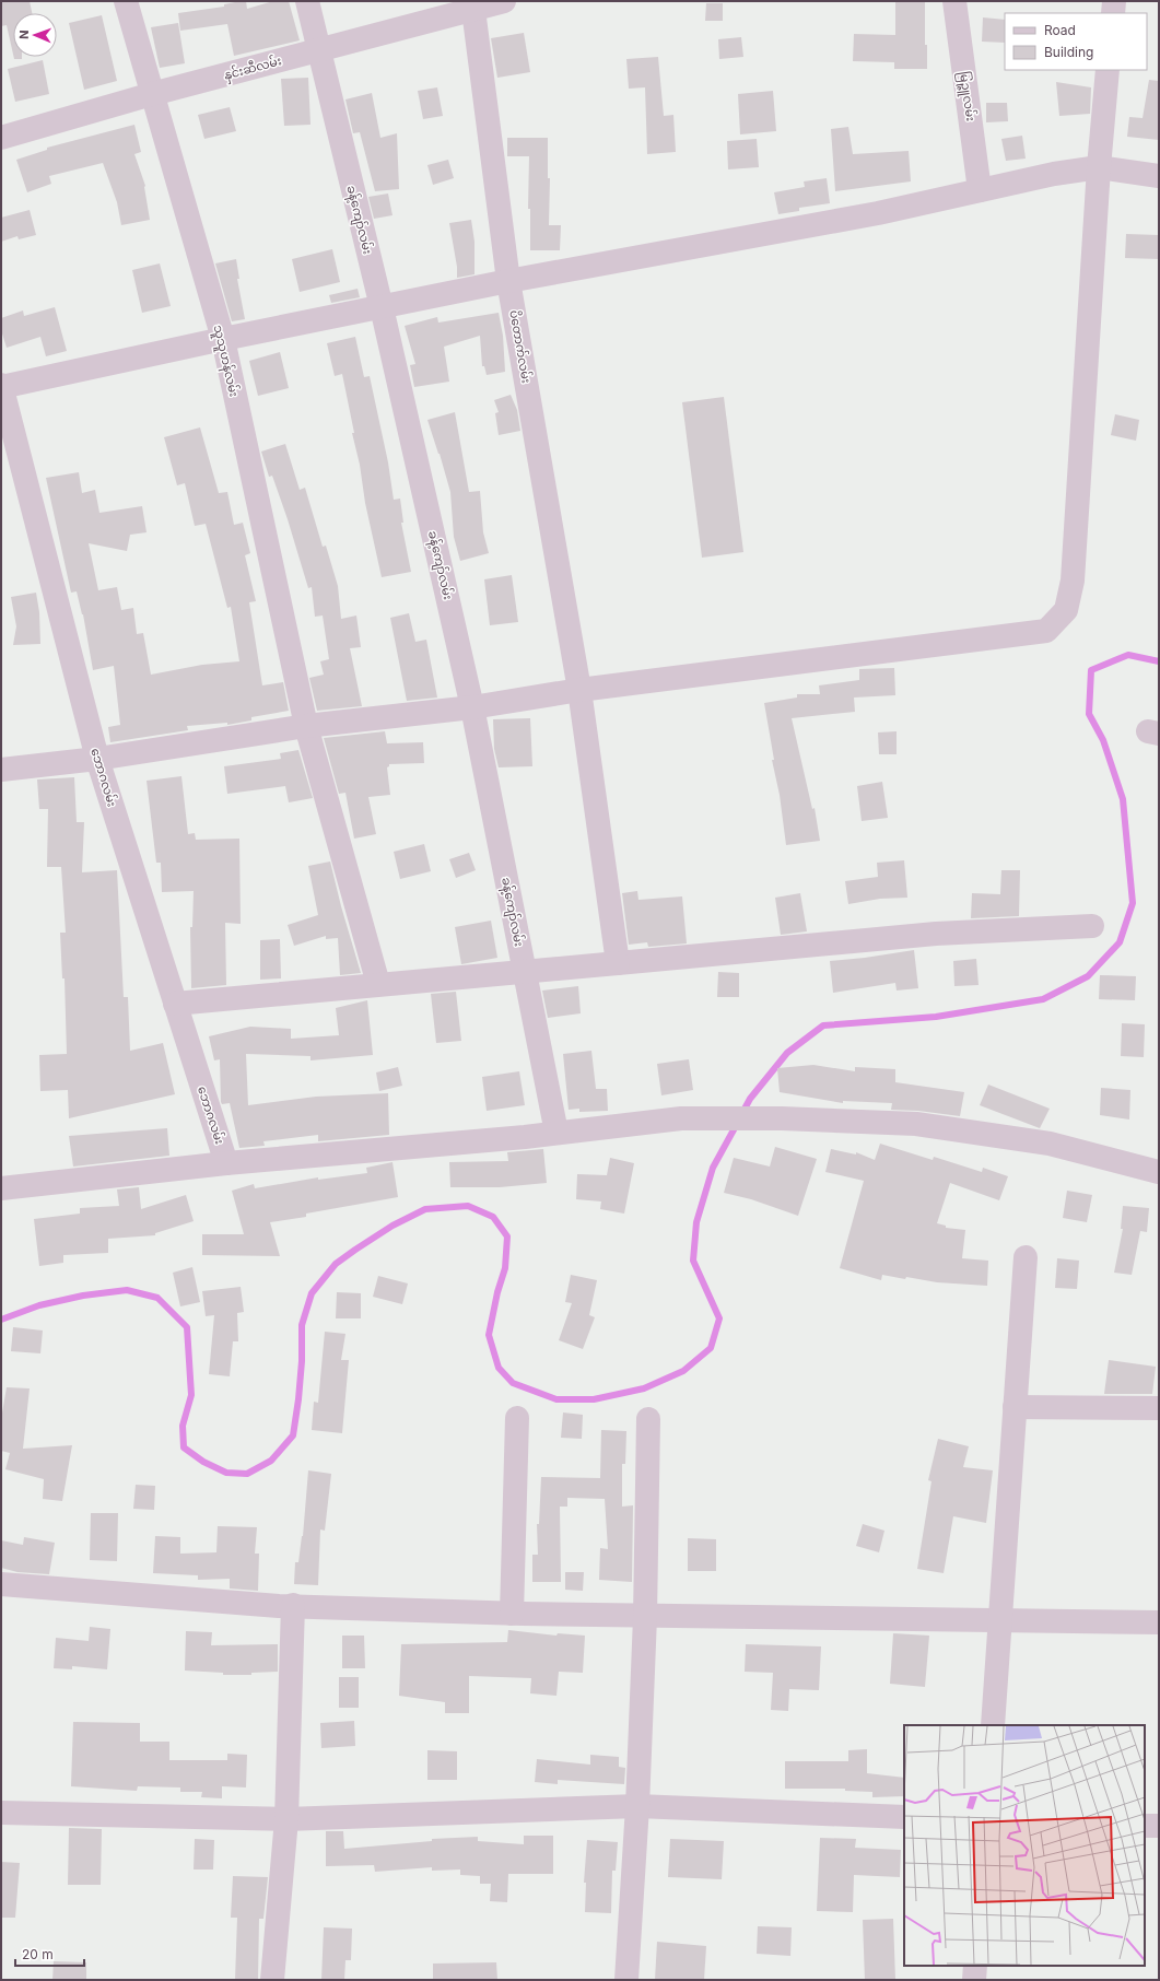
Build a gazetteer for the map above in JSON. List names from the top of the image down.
{
  "streets": {
    "street": [
      "နှင်းဆီလမ်း",
      "မြဉ္ဇူလမ်း",
      "ခန့်ကျော်လမ်း",
      "ပိတောက်လမ်း",
      "သူသူဟန်လမ်း",
      "ဘောဂလမ်း"
    ]
  },
  "crossings": [
    ["နှင်းဆီလမ်း", "ခန့်ကျော်လမ်း"],
    ["နှင်းဆီလမ်း", "ပိတောက်လမ်း"],
    ["နှင်းဆီလမ်း", "သူသူဟန်လမ်း"]
  ],
  "legend": ["Road", "Building"],
  "scale_bar": "20 m",
  "north": "left"
}
